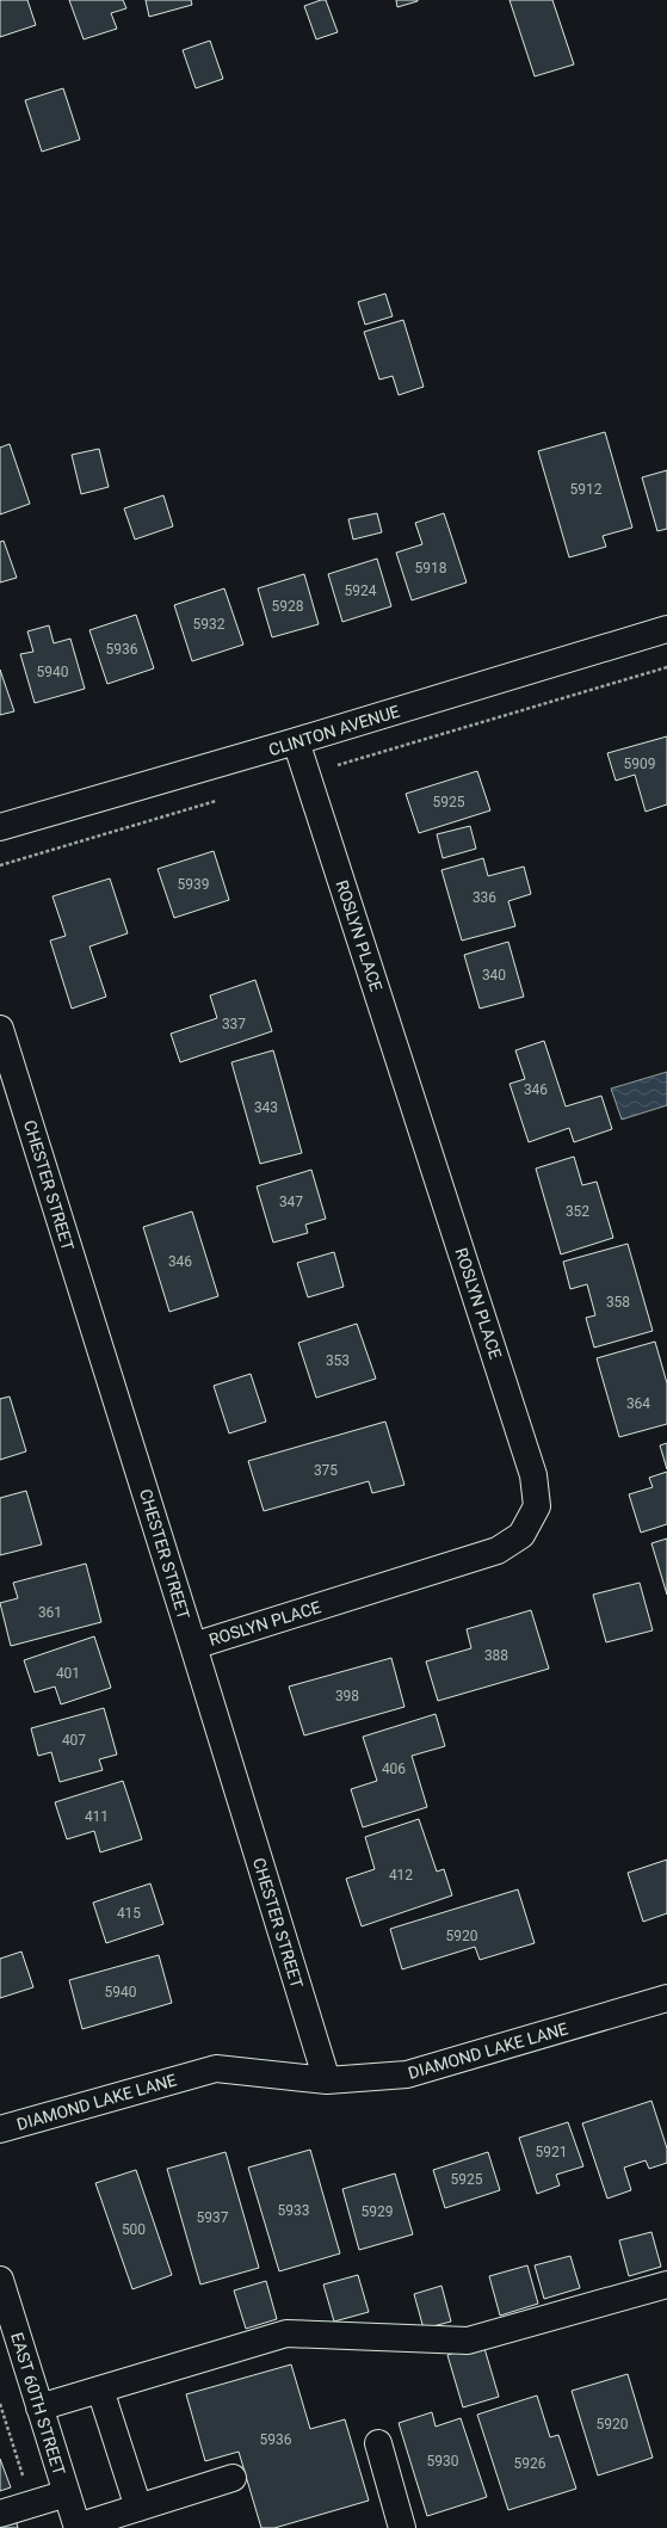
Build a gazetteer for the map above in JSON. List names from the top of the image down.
{
  "streets": {
    "street": [
      "CLINTON AVENUE",
      "ROSLYN PLACE",
      "CHESTER STREET",
      "DIAMOND LAKE LANE",
      "EAST 60TH STREET"
    ]
  },
  "crossings": [
    ["CLINTON AVENUE", "ROSLYN PLACE"],
    ["ROSLYN PLACE", "CHESTER STREET"],
    ["CHESTER STREET", "DIAMOND LAKE LANE"]
  ],
  "house_numbers": [
    "5912",
    "5918",
    "5924",
    "5928",
    "5932",
    "5936",
    "5940",
    "5909",
    "5925",
    "5939",
    "336",
    "340",
    "337",
    "346",
    "343",
    "347",
    "352",
    "346",
    "358",
    "353",
    "364",
    "375",
    "361",
    "388",
    "401",
    "398",
    "407",
    "406",
    "411",
    "412",
    "415",
    "5920",
    "5940",
    "5921",
    "5925",
    "5933",
    "5929",
    "5937",
    "500",
    "5920",
    "5936",
    "5930",
    "5926"
  ]
}
